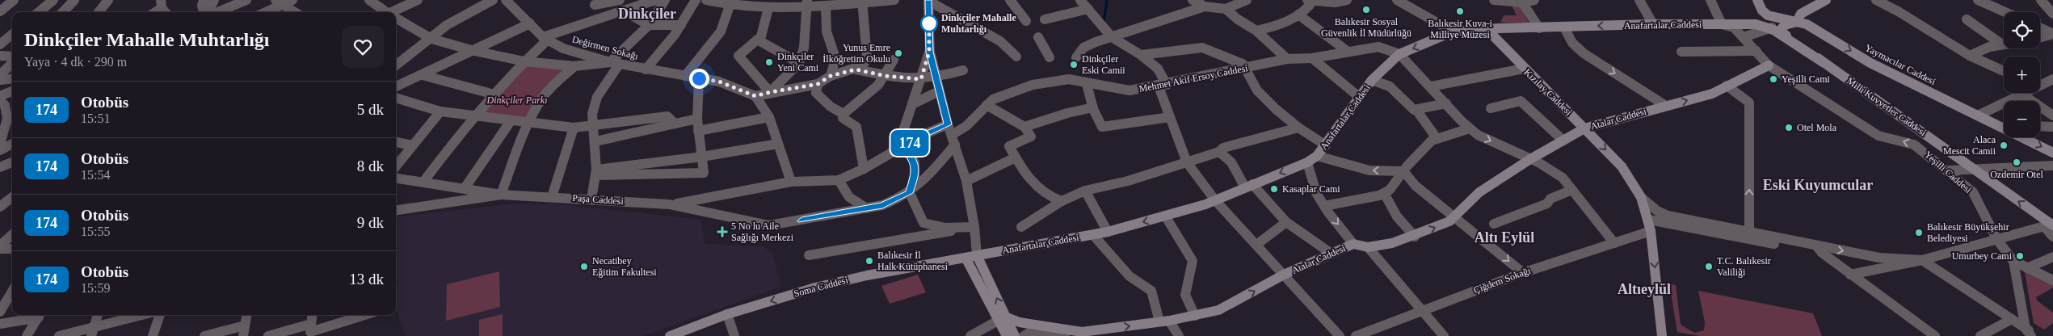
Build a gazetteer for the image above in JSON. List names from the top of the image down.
{
  "streets": {
    "main road": [
      "Anafartalar Caddesi",
      "Yaymacılar Caddesi",
      "Kızılay Caddesi",
      "Milli Kuvvetler Caddesi",
      "Atalar Caddesi",
      "Soma Caddesi"
    ],
    "street": [
      "Değirmen Sokağı",
      "Mehmet Akif Ersoy Caddesi",
      "Yeşilli Caddesi",
      "Paşa Caddesi",
      "Çiğdem Sokağı"
    ]
  },
  "crossings": [
    ["Anafartalar Caddesi", "Mehmet Akif Ersoy Caddesi"],
    ["Anafartalar Caddesi", "Kızılay Caddesi"],
    ["Anafartalar Caddesi", "Yeşilli Caddesi"],
    ["Anafartalar Caddesi", "Soma Caddesi"],
    ["Mehmet Akif Ersoy Caddesi", "Paşa Caddesi"],
    ["Kızılay Caddesi", "Atalar Caddesi"],
    ["Kızılay Caddesi", "Çiğdem Sokağı"],
    ["Atalar Caddesi", "Yeşilli Caddesi"]
  ],
  "one_way": [
    "Yaymacılar Caddesi",
    "Kızılay Caddesi",
    "Atalar Caddesi",
    "Yeşilli Caddesi",
    "Soma Caddesi"
  ],
  "districts": [
    "Dinkçiler",
    "Eski Kuyumcular",
    "Altı Eylül",
    "Altıeylül"
  ],
  "parks": ["Dinkçiler Parkı"],
  "places": {
    "other": [
      "Balıkesir Sosyal Güvenlik İl Müdürlüğü",
      "Balıkesir Kuva-i Milliye Müzesi",
      "Dinkçiler Mahalle Muhtarlığı",
      "Yunus Emre İlköğretim Okulu",
      "Dinkçiler Yeni Cami",
      "Dinkçiler Eski Camii",
      "Yeşilli Cami",
      "Otel Mola",
      "Alaca Mescit Camii",
      "Ozdemir Otel",
      "Kasaplar Cami",
      "Balıkesir Büyükşehir Belediyesi",
      "Umurbey Cami",
      "Balıkesir İl Halk Kütüphanesi",
      "Necatibey Eğitim Fakultesi",
      "T.C. Balıkesir Valiliği"
    ],
    "health": ["5 No lu Aile Sağlığı Merkezi"]
  },
  "lines": ["bus line 174"],
  "page": {
    "on_map": "174",
    "map_buttons": ["+", "−"],
    "heading": ["Dinkçiler Mahalle Muhtarlığı", "Yaya · 4 dk · 290 m"],
    "list": [
      {
        "mark": "174",
        "name": "Otobüs",
        "note": "15:51",
        "value": "5 dk"
      },
      {
        "mark": "174",
        "name": "Otobüs",
        "note": "15:54",
        "value": "8 dk"
      },
      {
        "mark": "174",
        "name": "Otobüs",
        "note": "15:55",
        "value": "9 dk"
      },
      {
        "mark": "174",
        "name": "Otobüs",
        "note": "15:59",
        "value": "13 dk"
      }
    ]
  }
}
